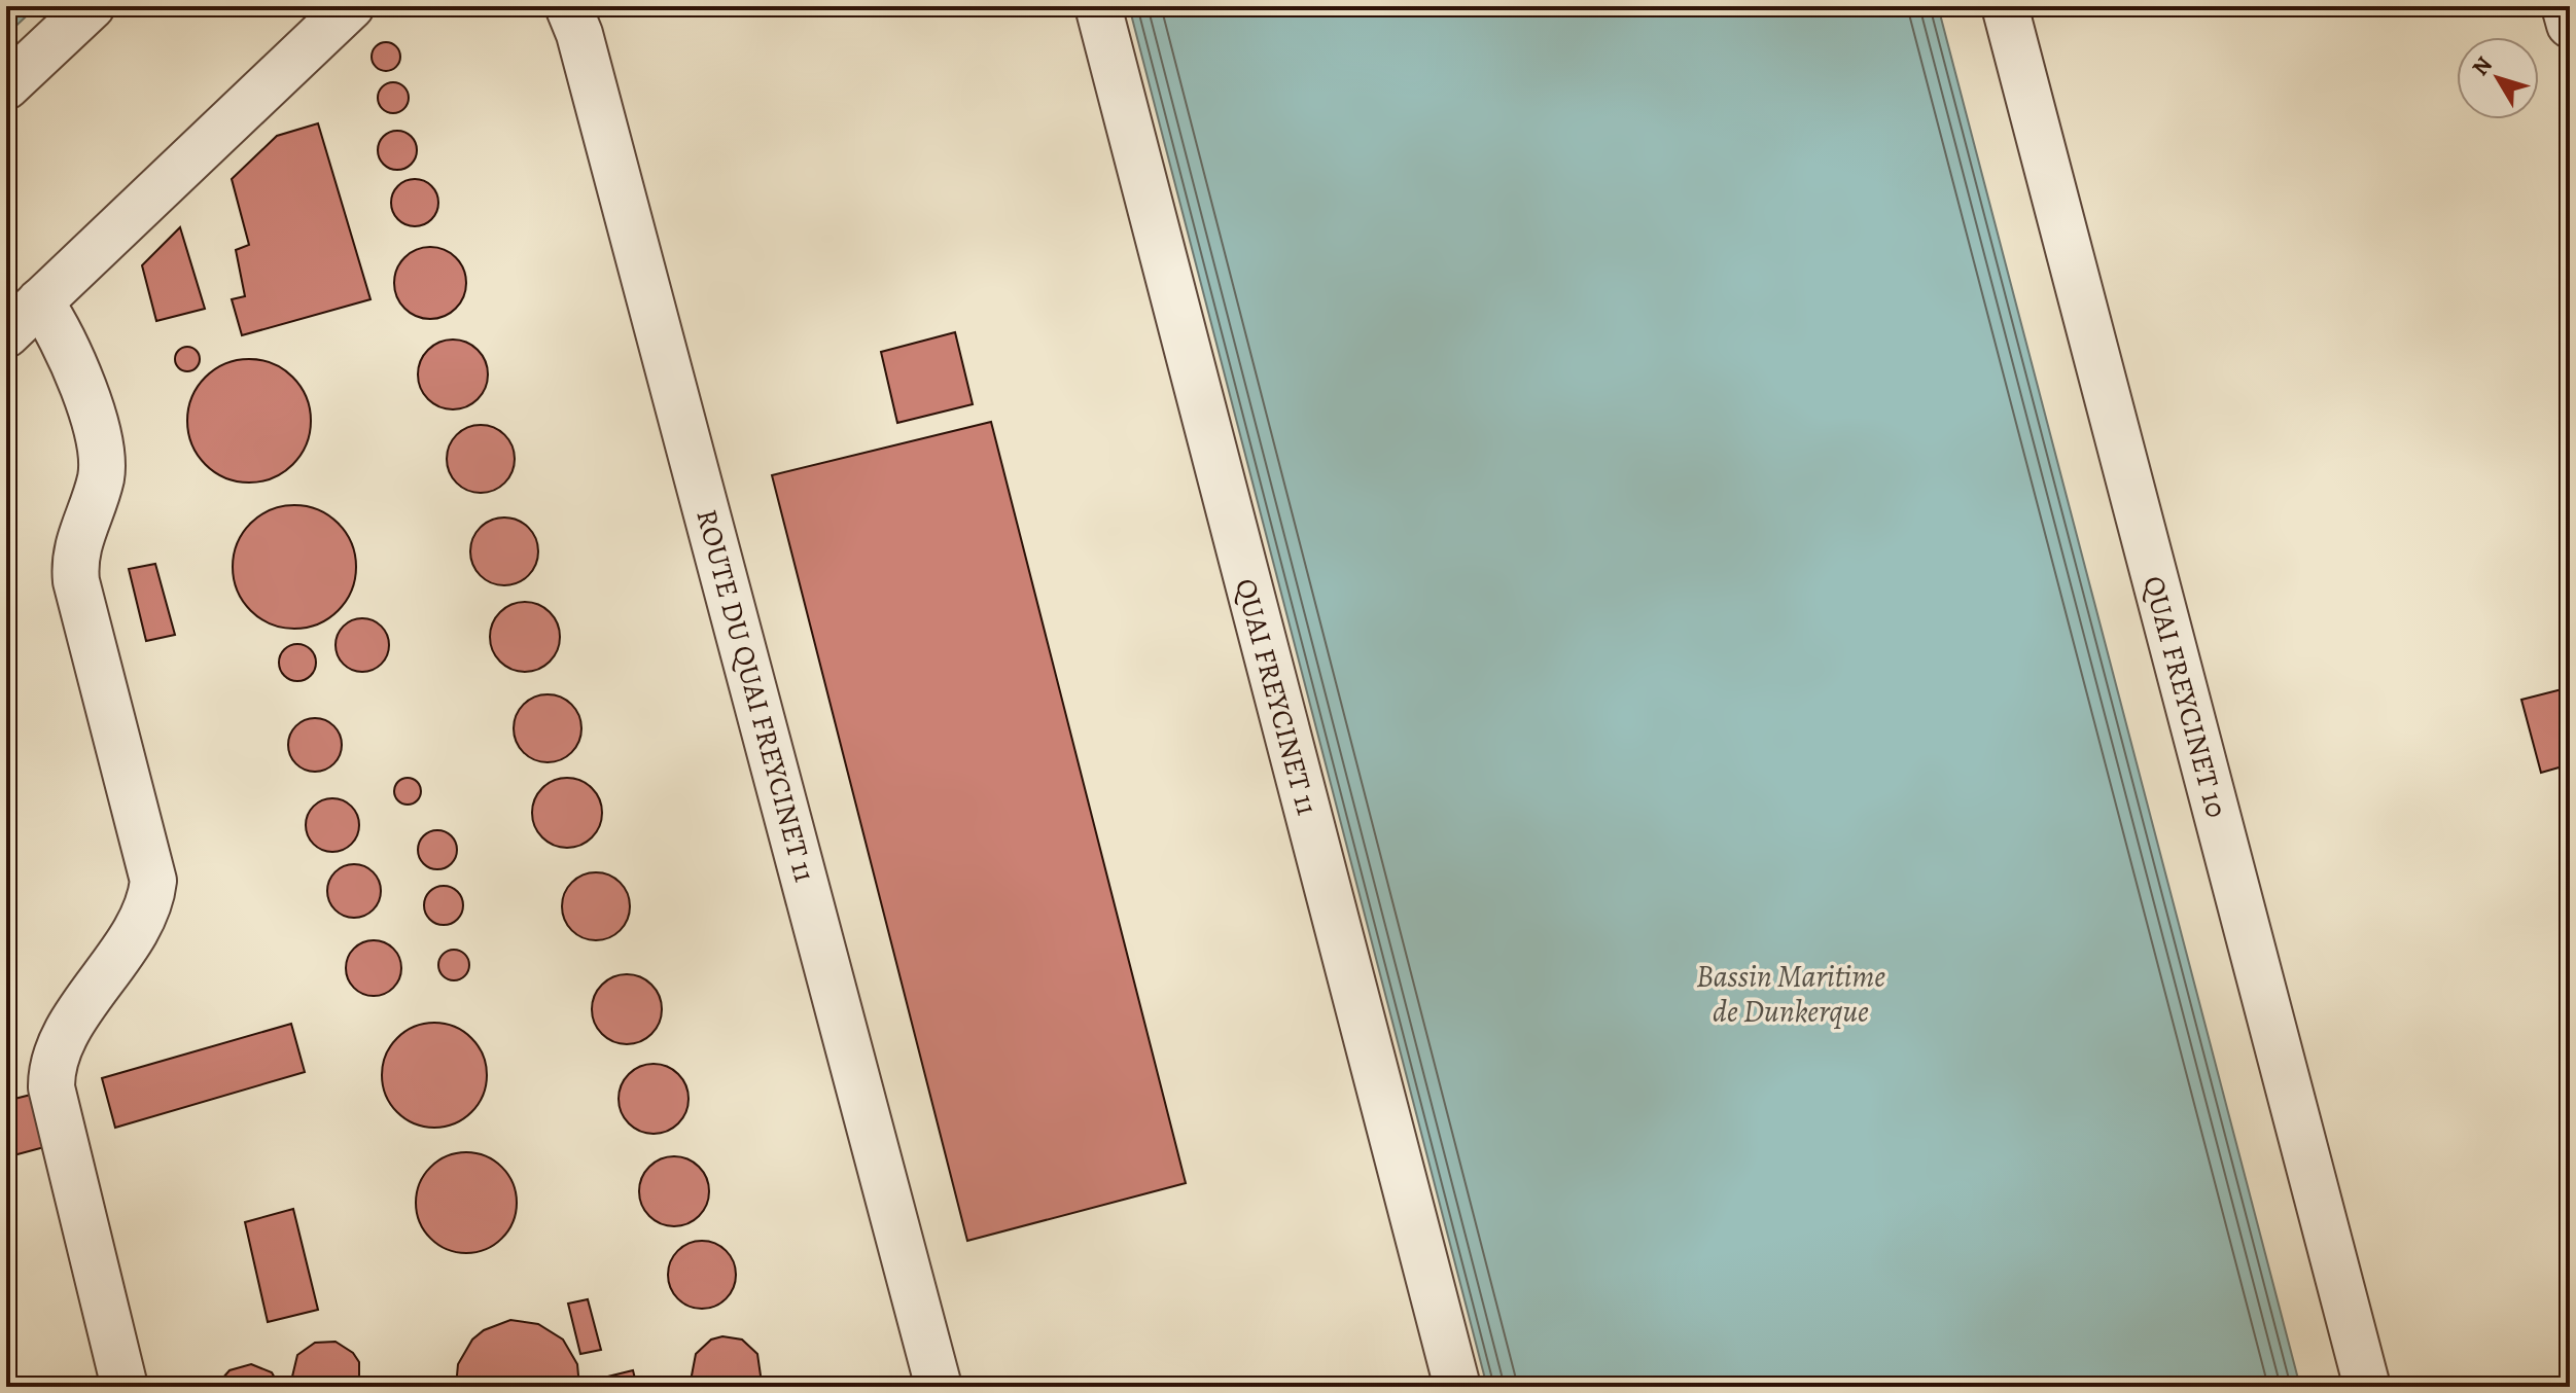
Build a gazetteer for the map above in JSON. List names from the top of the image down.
{
  "streets": {
    "street": ["ROUTE DU QUAI FREYCINET 11", "QUAI FREYCINET 11", "QUAI FREYCINET 10"]
  },
  "water": ["Bassin Maritime de Dunkerque"],
  "north": "top left"
}
